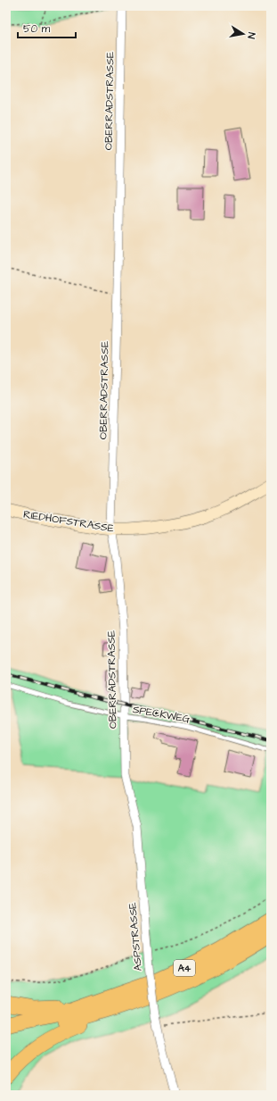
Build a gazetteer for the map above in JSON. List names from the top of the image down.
{
  "streets": {
    "highway": ["A4"],
    "street": ["OBERRADSTRASSE", "RIEDHOFSTRASSE", "ASPSTRASSE"],
    "lane": ["SPECKWEG"]
  },
  "crossings": [
    ["OBERRADSTRASSE", "RIEDHOFSTRASSE"],
    ["OBERRADSTRASSE", "SPECKWEG"],
    ["OBERRADSTRASSE", "ASPSTRASSE"]
  ],
  "scale_bar": "50 m",
  "north": "right"
}
